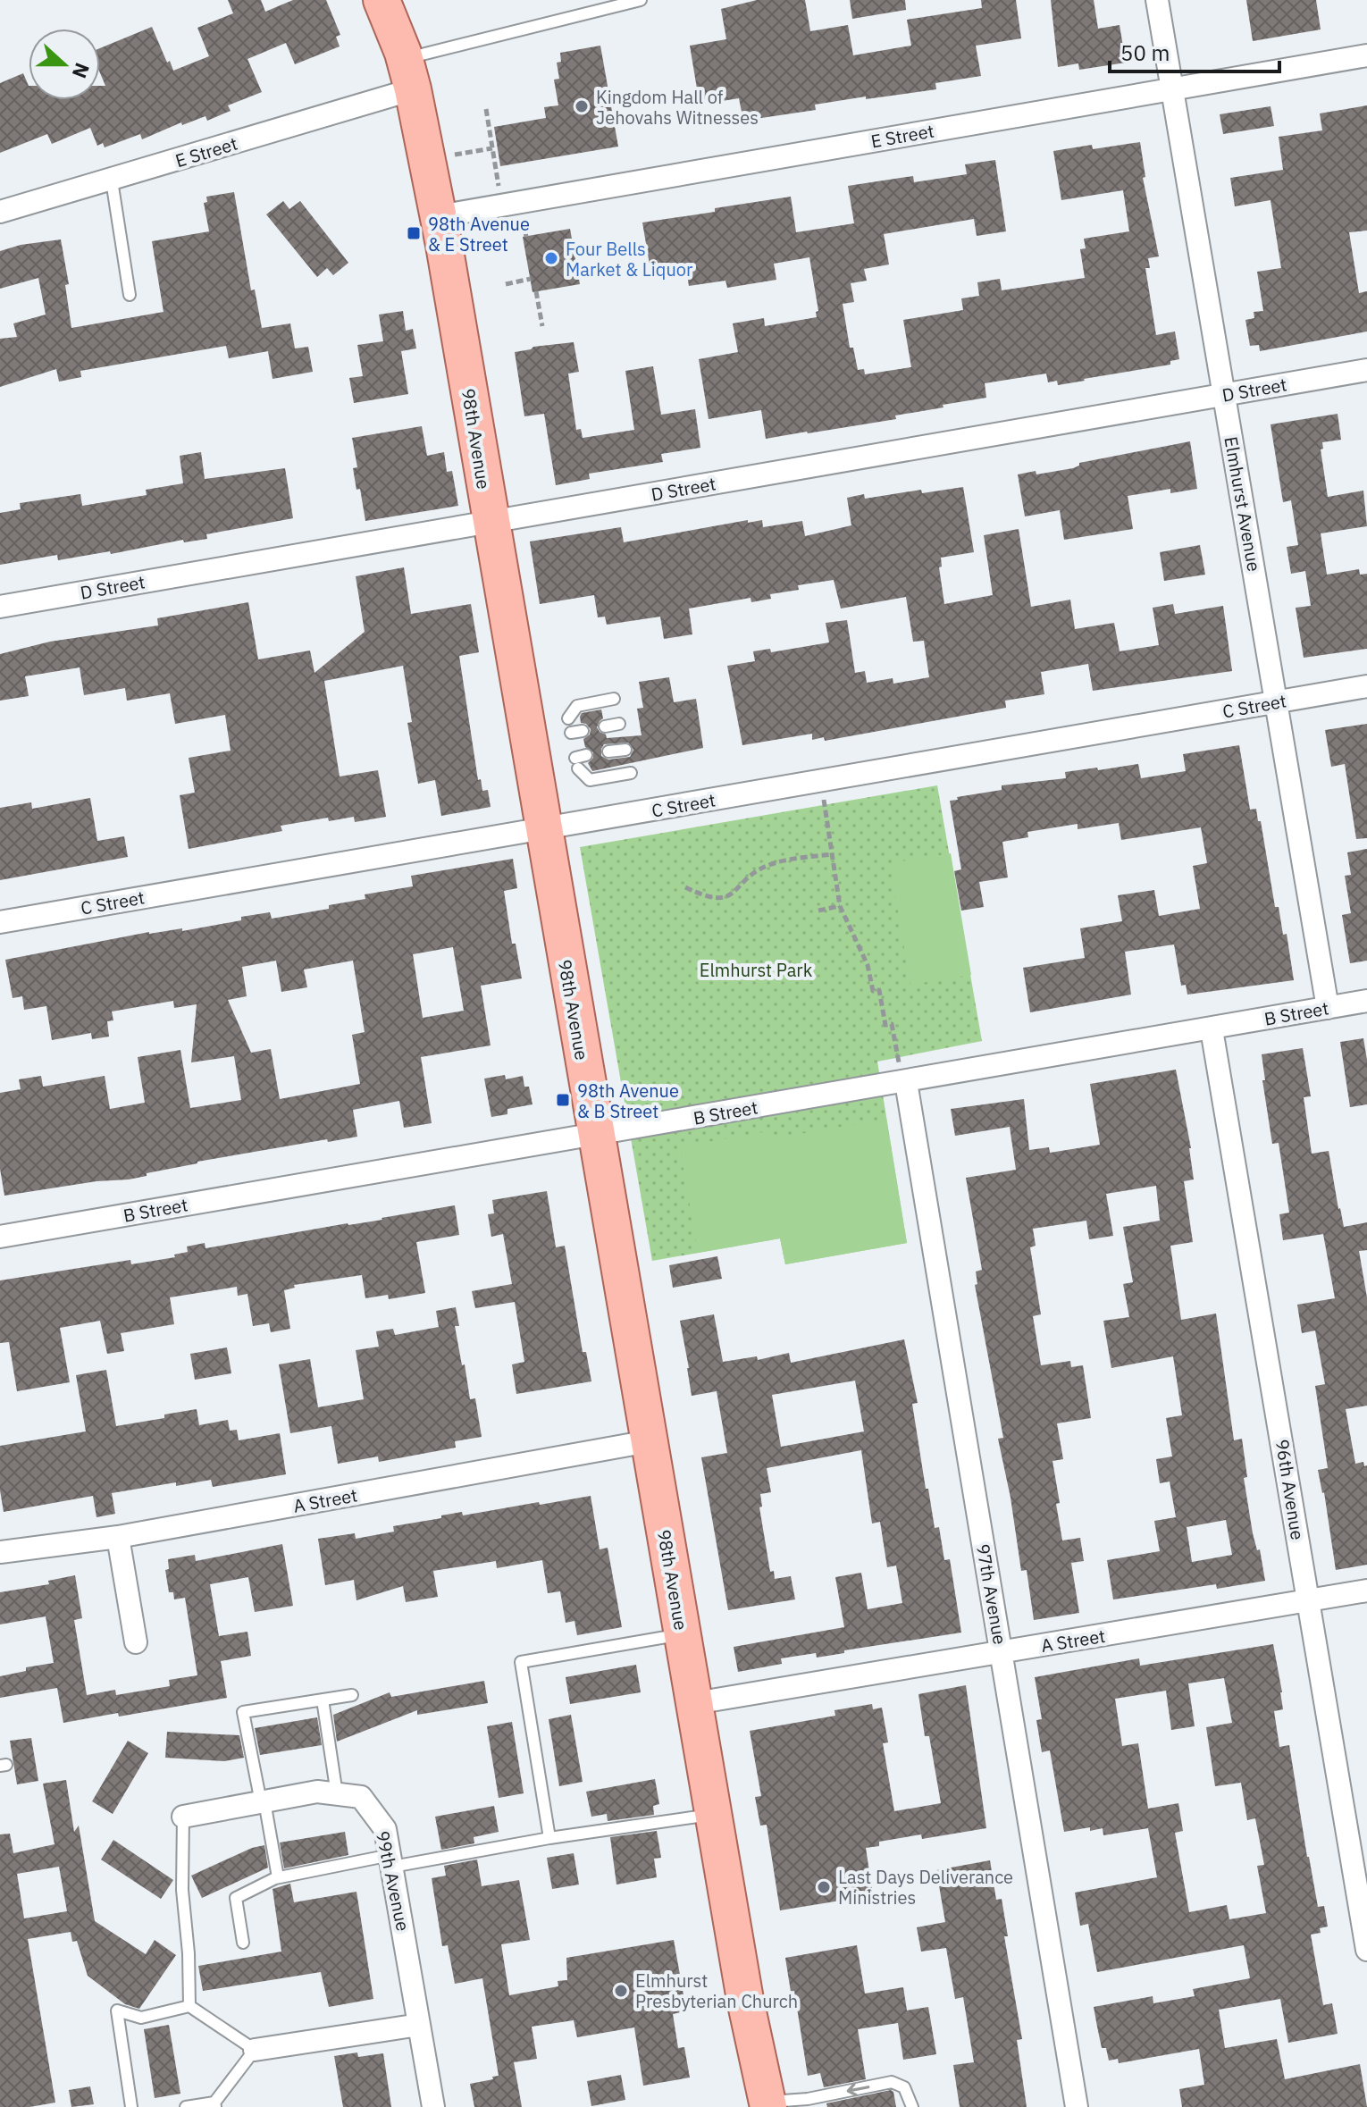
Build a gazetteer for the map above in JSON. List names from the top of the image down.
{
  "streets": {
    "main road": ["98th Avenue"],
    "street": [
      "E Street",
      "D Street",
      "Elmhurst Avenue",
      "C Street",
      "B Street",
      "96th Avenue",
      "A Street",
      "97th Avenue",
      "99th Avenue"
    ]
  },
  "crossings": [
    ["E Street", "98th Avenue"],
    ["E Street", "Elmhurst Avenue"],
    ["D Street", "98th Avenue"],
    ["D Street", "Elmhurst Avenue"],
    ["98th Avenue", "C Street"],
    ["98th Avenue", "B Street"],
    ["98th Avenue", "A Street"],
    ["Elmhurst Avenue", "C Street"],
    ["Elmhurst Avenue", "B Street"],
    ["B Street", "96th Avenue"],
    ["B Street", "97th Avenue"],
    ["96th Avenue", "A Street"],
    ["A Street", "97th Avenue"]
  ],
  "parks": ["Elmhurst Park"],
  "places": {
    "other": [
      "Kingdom Hall of Jehovahs Witnesses",
      "Four Bells Market & Liquor",
      "Last Days Deliverance Ministries",
      "Elmhurst Presbyterian Church"
    ],
    "transit": ["98th Avenue & E Street", "98th Avenue & B Street"]
  },
  "scale_bar": "50 m",
  "north": "right"
}
